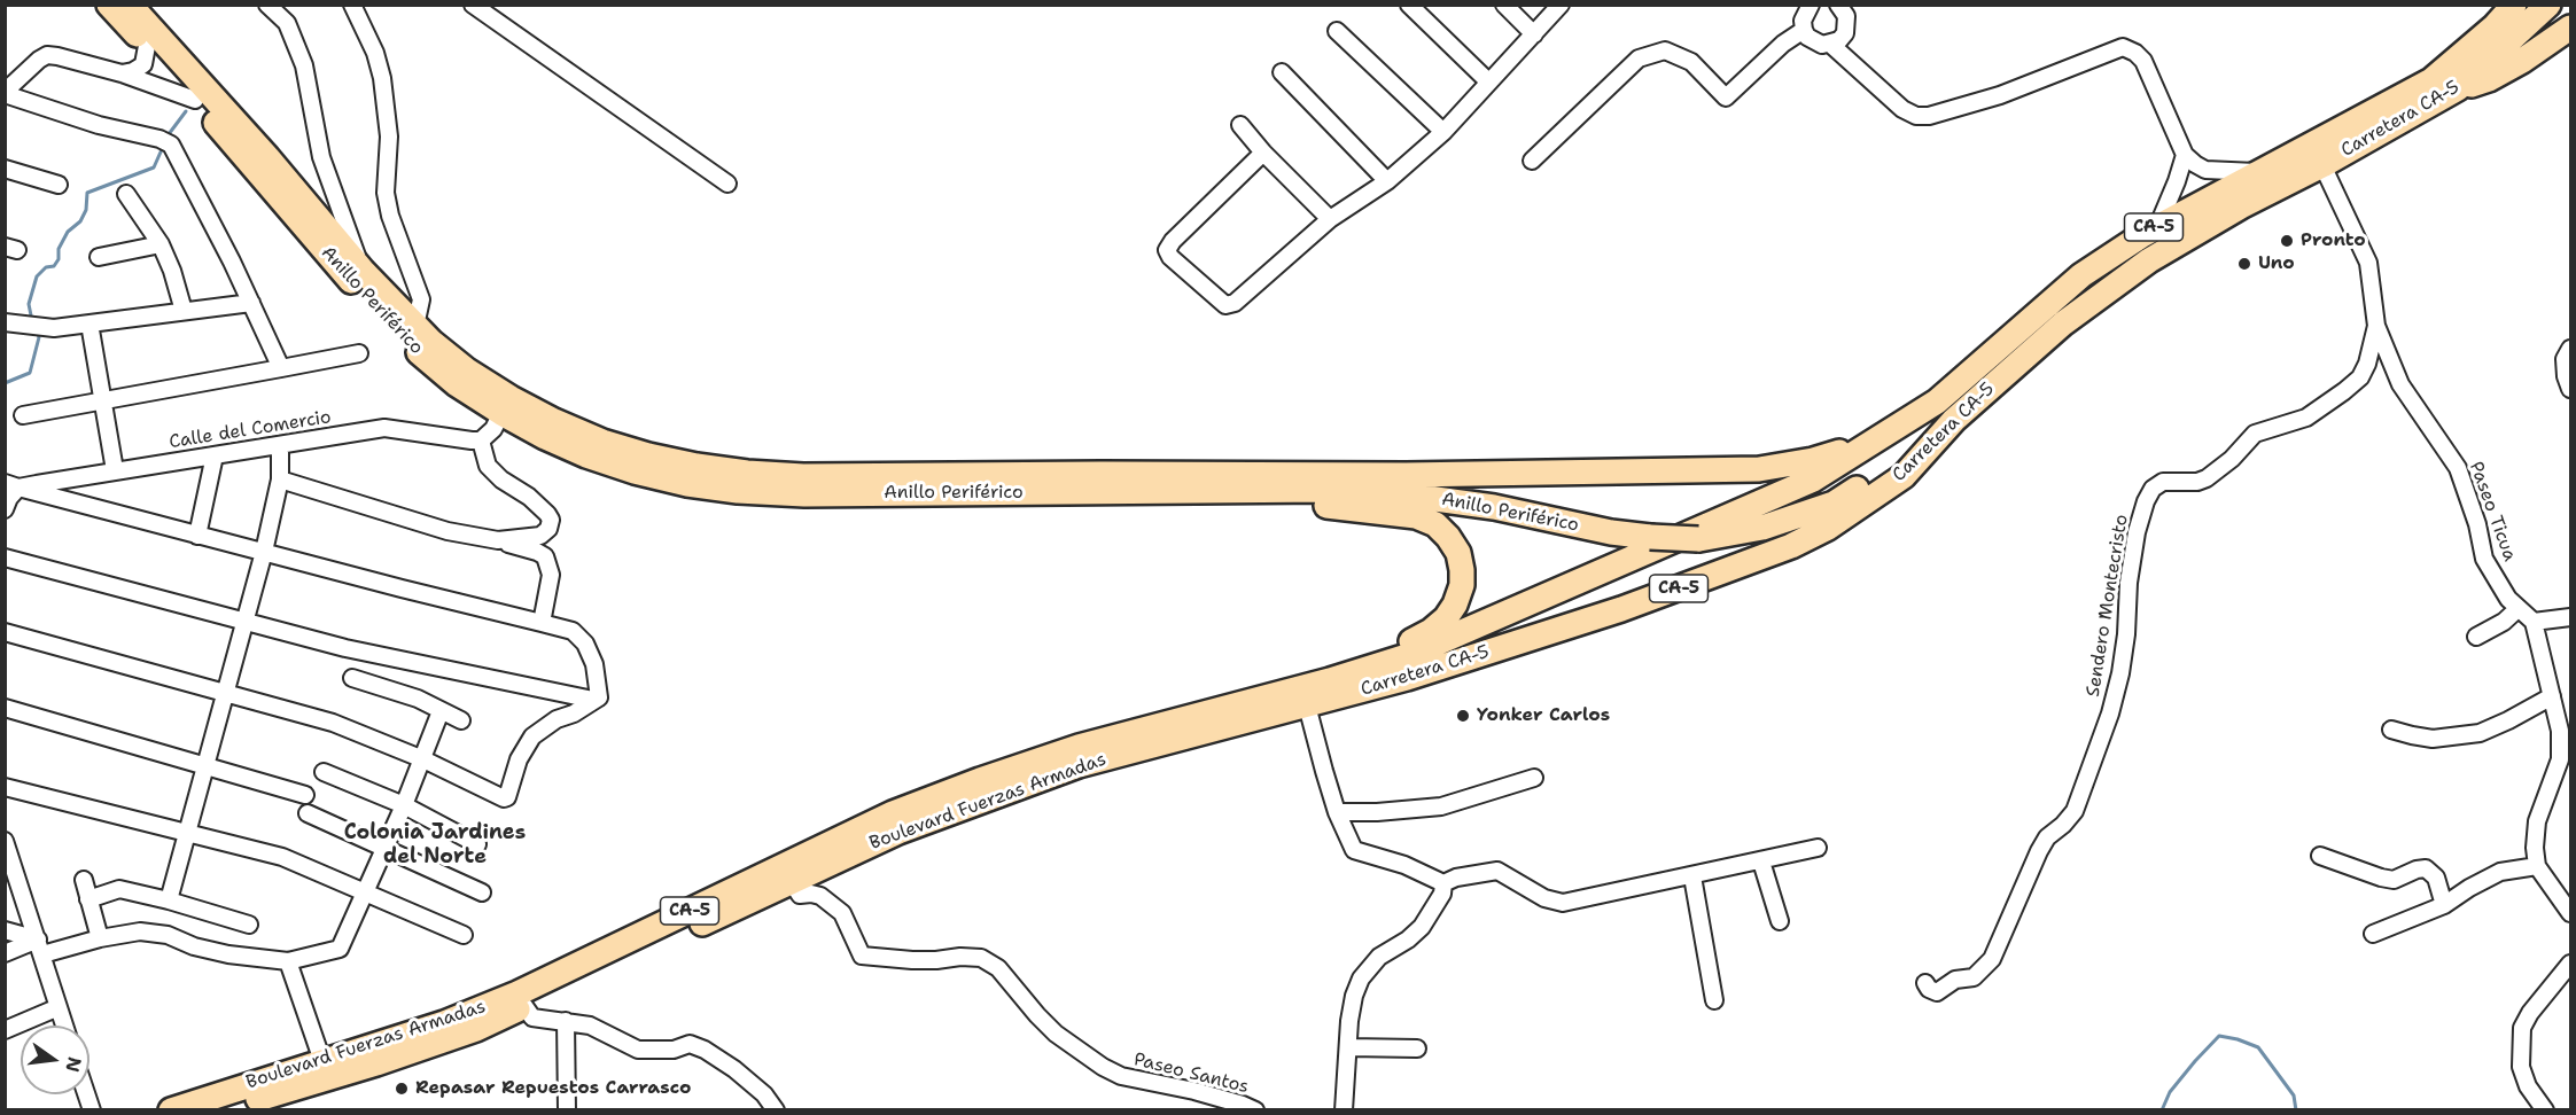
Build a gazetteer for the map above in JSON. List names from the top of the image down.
{
  "streets": {
    "highway": [
      "Carretera CA-5",
      "CA-5",
      "Anillo Periférico",
      "Boulevard Fuerzas Armadas"
    ],
    "street": [
      "Calle del Comercio",
      "Paseo Ticua",
      "Sendero Montecristo",
      "Paseo Santos"
    ]
  },
  "crossings": [
    ["Carretera CA-5", "Anillo Periférico"],
    ["Carretera CA-5", "Paseo Ticua"],
    ["Carretera CA-5", "Boulevard Fuerzas Armadas"],
    ["Paseo Ticua", "Sendero Montecristo"],
    ["Boulevard Fuerzas Armadas", "Paseo Santos"]
  ],
  "districts": ["Colonia Jardines del Norte"],
  "places": [
    "Pronto",
    "Uno",
    "Yonker Carlos",
    "Repasar Repuestos Carrasco"
  ],
  "north": "right"
}
